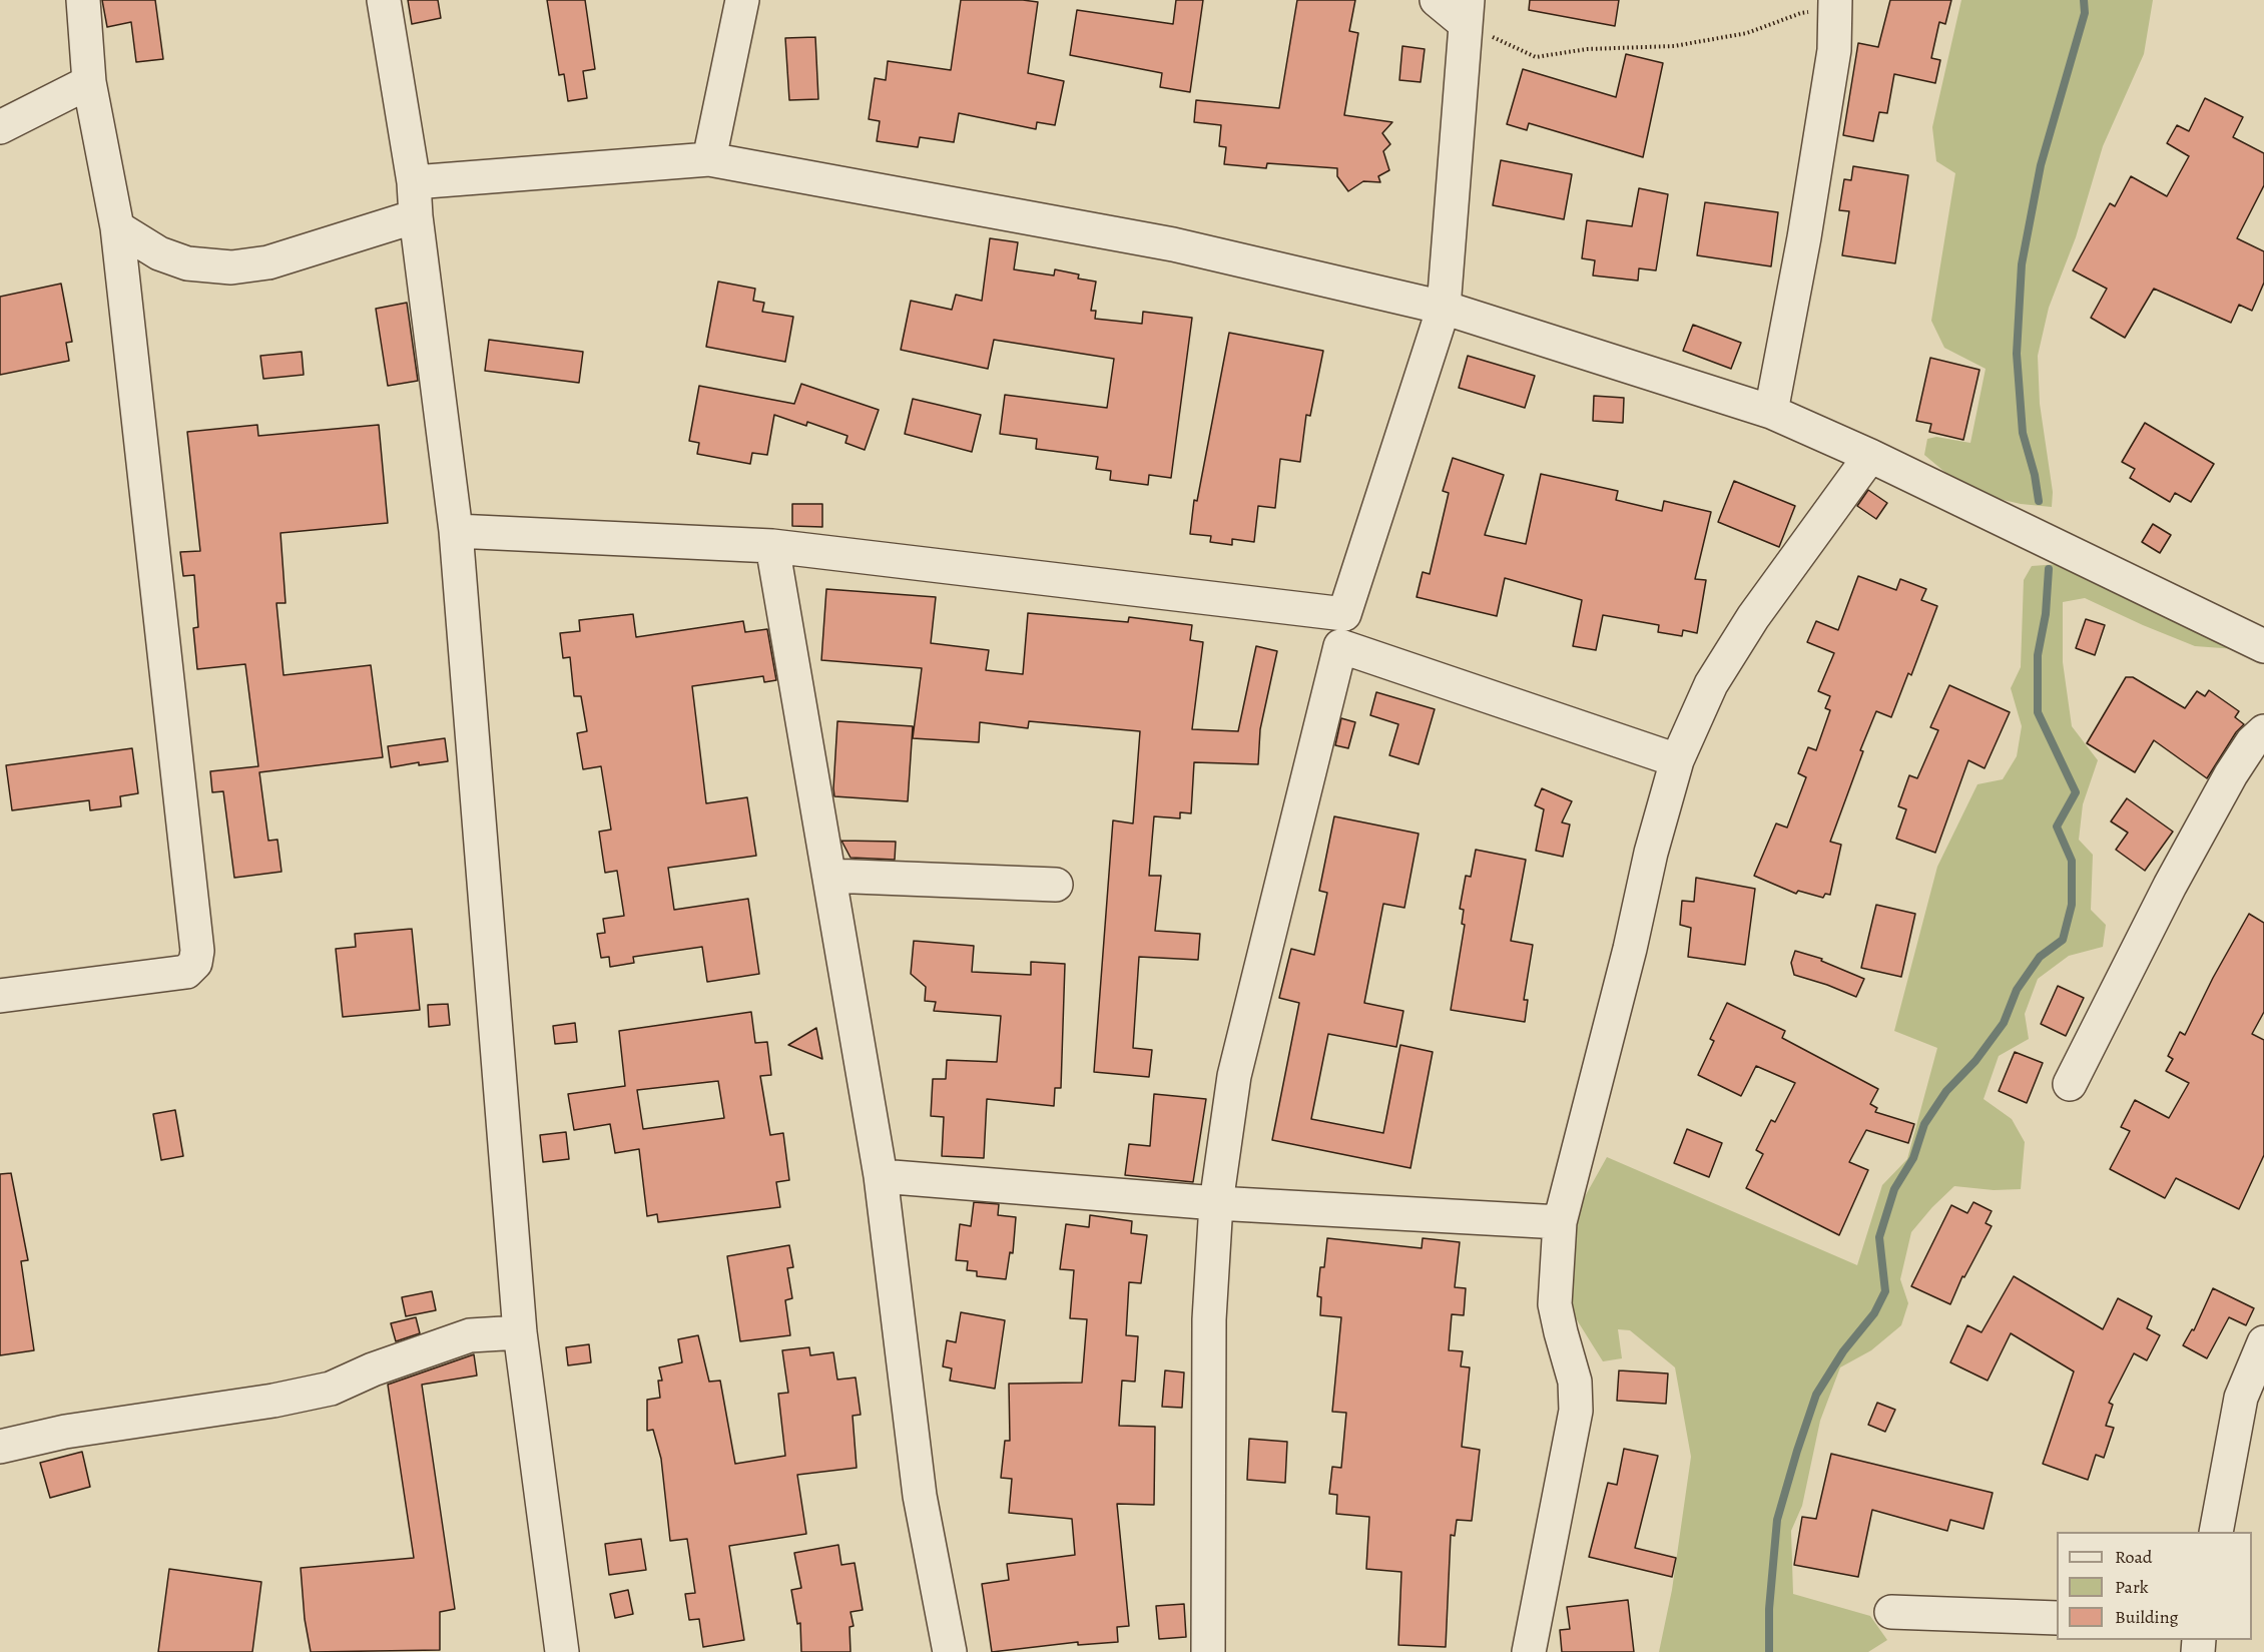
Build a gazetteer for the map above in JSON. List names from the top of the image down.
{
  "legend": ["Road", "Park", "Building"]
}
